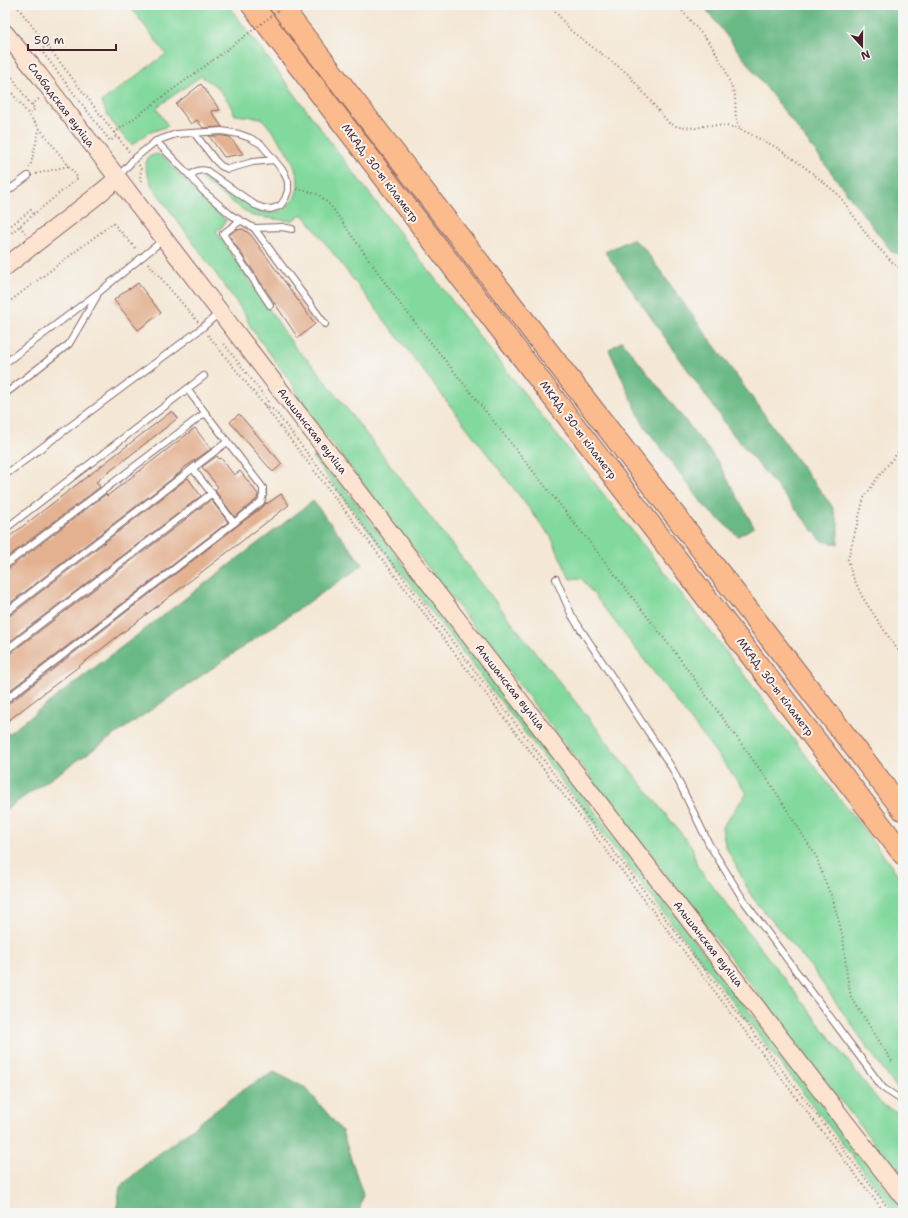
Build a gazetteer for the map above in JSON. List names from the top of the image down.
{
  "streets": {
    "highway": ["МКАД, 30-ы кіламетр"],
    "main road": ["Слабадская вуліца", "Альшанская вуліца"]
  },
  "crossings": [
    ["Слабадская вуліца", "Альшанская вуліца"]
  ],
  "scale_bar": "50 m",
  "north": "bottom"
}
